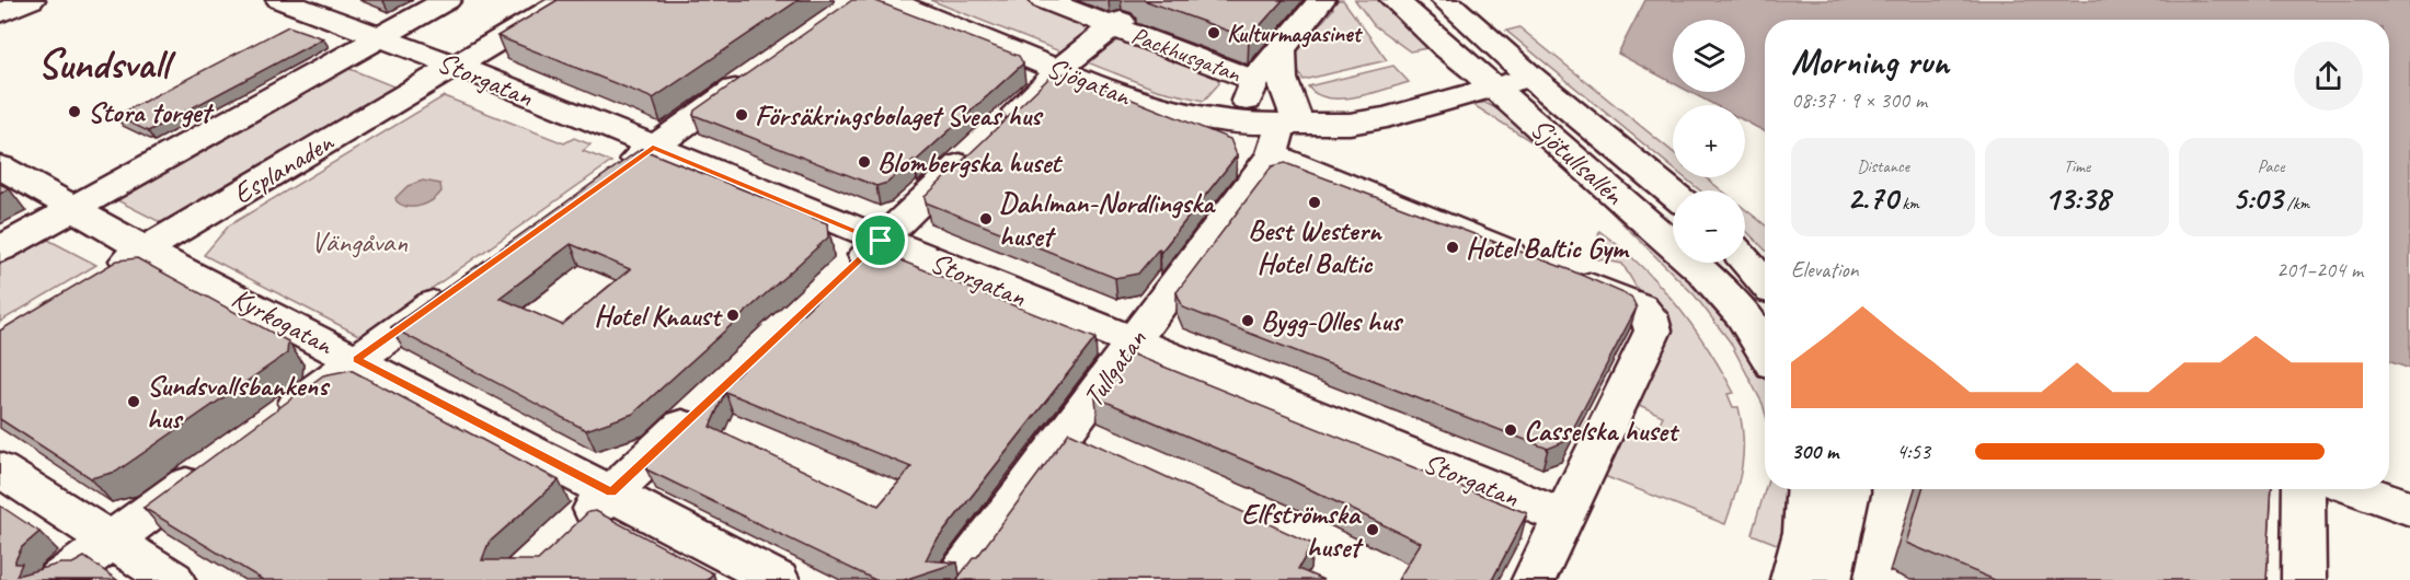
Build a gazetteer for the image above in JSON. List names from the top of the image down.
{
  "streets": {
    "street": [
      "Packhusgatan",
      "Storgatan",
      "Sjögatan",
      "Sjötullsallén",
      "Esplanaden",
      "Kyrkogatan",
      "Tullgatan"
    ]
  },
  "crossings": [
    ["Storgatan", "Sjögatan"],
    ["Storgatan", "Esplanaden"],
    ["Storgatan", "Tullgatan"],
    ["Sjögatan", "Sjötullsallén"],
    ["Sjögatan", "Tullgatan"],
    ["Esplanaden", "Kyrkogatan"]
  ],
  "districts": ["Sundsvall"],
  "parks": ["Vängåvan"],
  "places": [
    "Kulturmagasinet",
    "Stora torget",
    "Försäkringsbolaget Sveas hus",
    "Blombergska huset",
    "Best Western Hotel Baltic",
    "Dahlman-Nordlingska huset",
    "Hotel Baltic Gym",
    "Hotel Knaust",
    "Bygg-Olles hus",
    "Sundsvallsbankens hus",
    "Casselska huset",
    "Elfströmska huset"
  ],
  "page": {
    "map_buttons": ["+", "−"],
    "heading": ["Morning run", "08:37 · 9 × 300 m"],
    "stats": [
      ["Distance", "2.70 km"],
      ["Time", "13:38"],
      ["Pace", "5:03 /km"]
    ],
    "chart": ["Elevation", "201–204 m"],
    "list": [
      {
        "name": "300 m",
        "note": "4:53"
      }
    ]
  }
}
